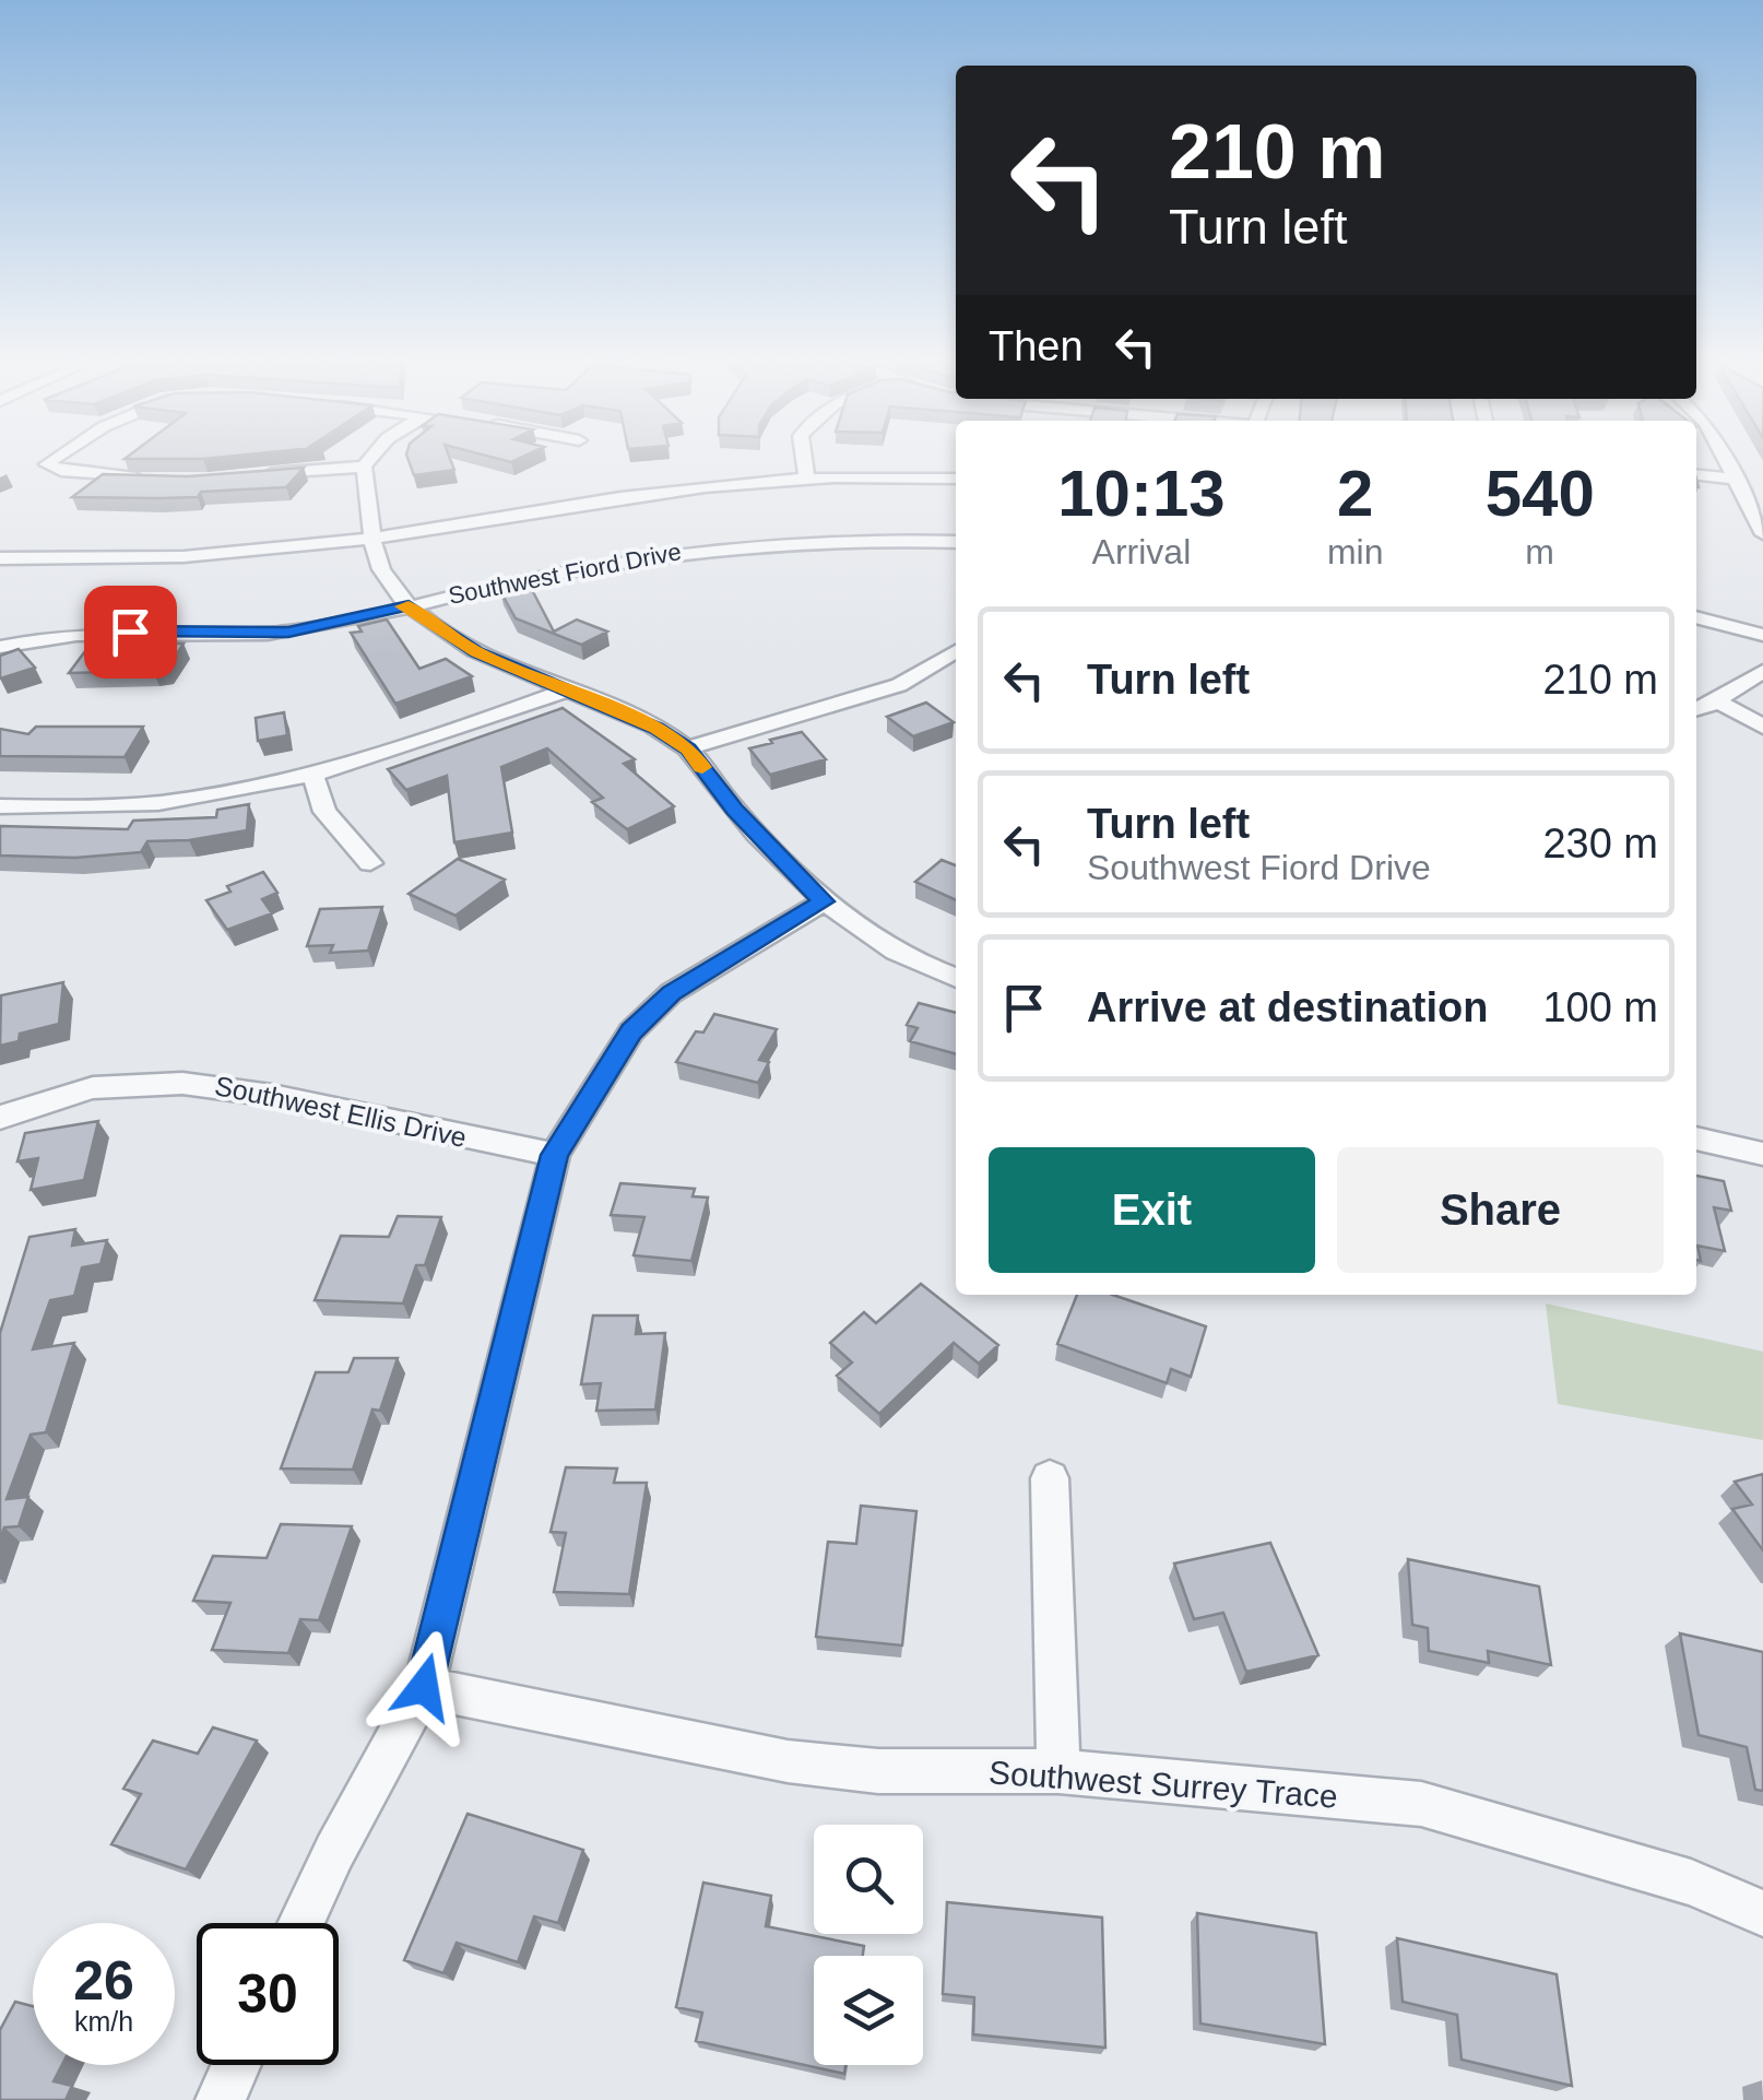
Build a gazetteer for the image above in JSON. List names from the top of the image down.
{
  "streets": {
    "street": ["Southwest Fiord Drive", "Southwest Ellis Drive", "Southwest Surrey Trace"]
  },
  "page": {
    "turn": ["210 m", "Turn left"],
    "then": "Then",
    "eta": [
      "10:13",
      "Arrival",
      "2",
      "min",
      "540",
      "m"
    ],
    "list": [
      {
        "name": "Turn left",
        "value": "210 m"
      },
      {
        "name": "Turn left",
        "note": "Southwest Fiord Drive",
        "value": "230 m"
      },
      {
        "name": "Arrive at destination",
        "value": "100 m"
      }
    ],
    "buttons": ["Exit", "Share"],
    "speed": "26 km/h",
    "limit": "30"
  }
}
